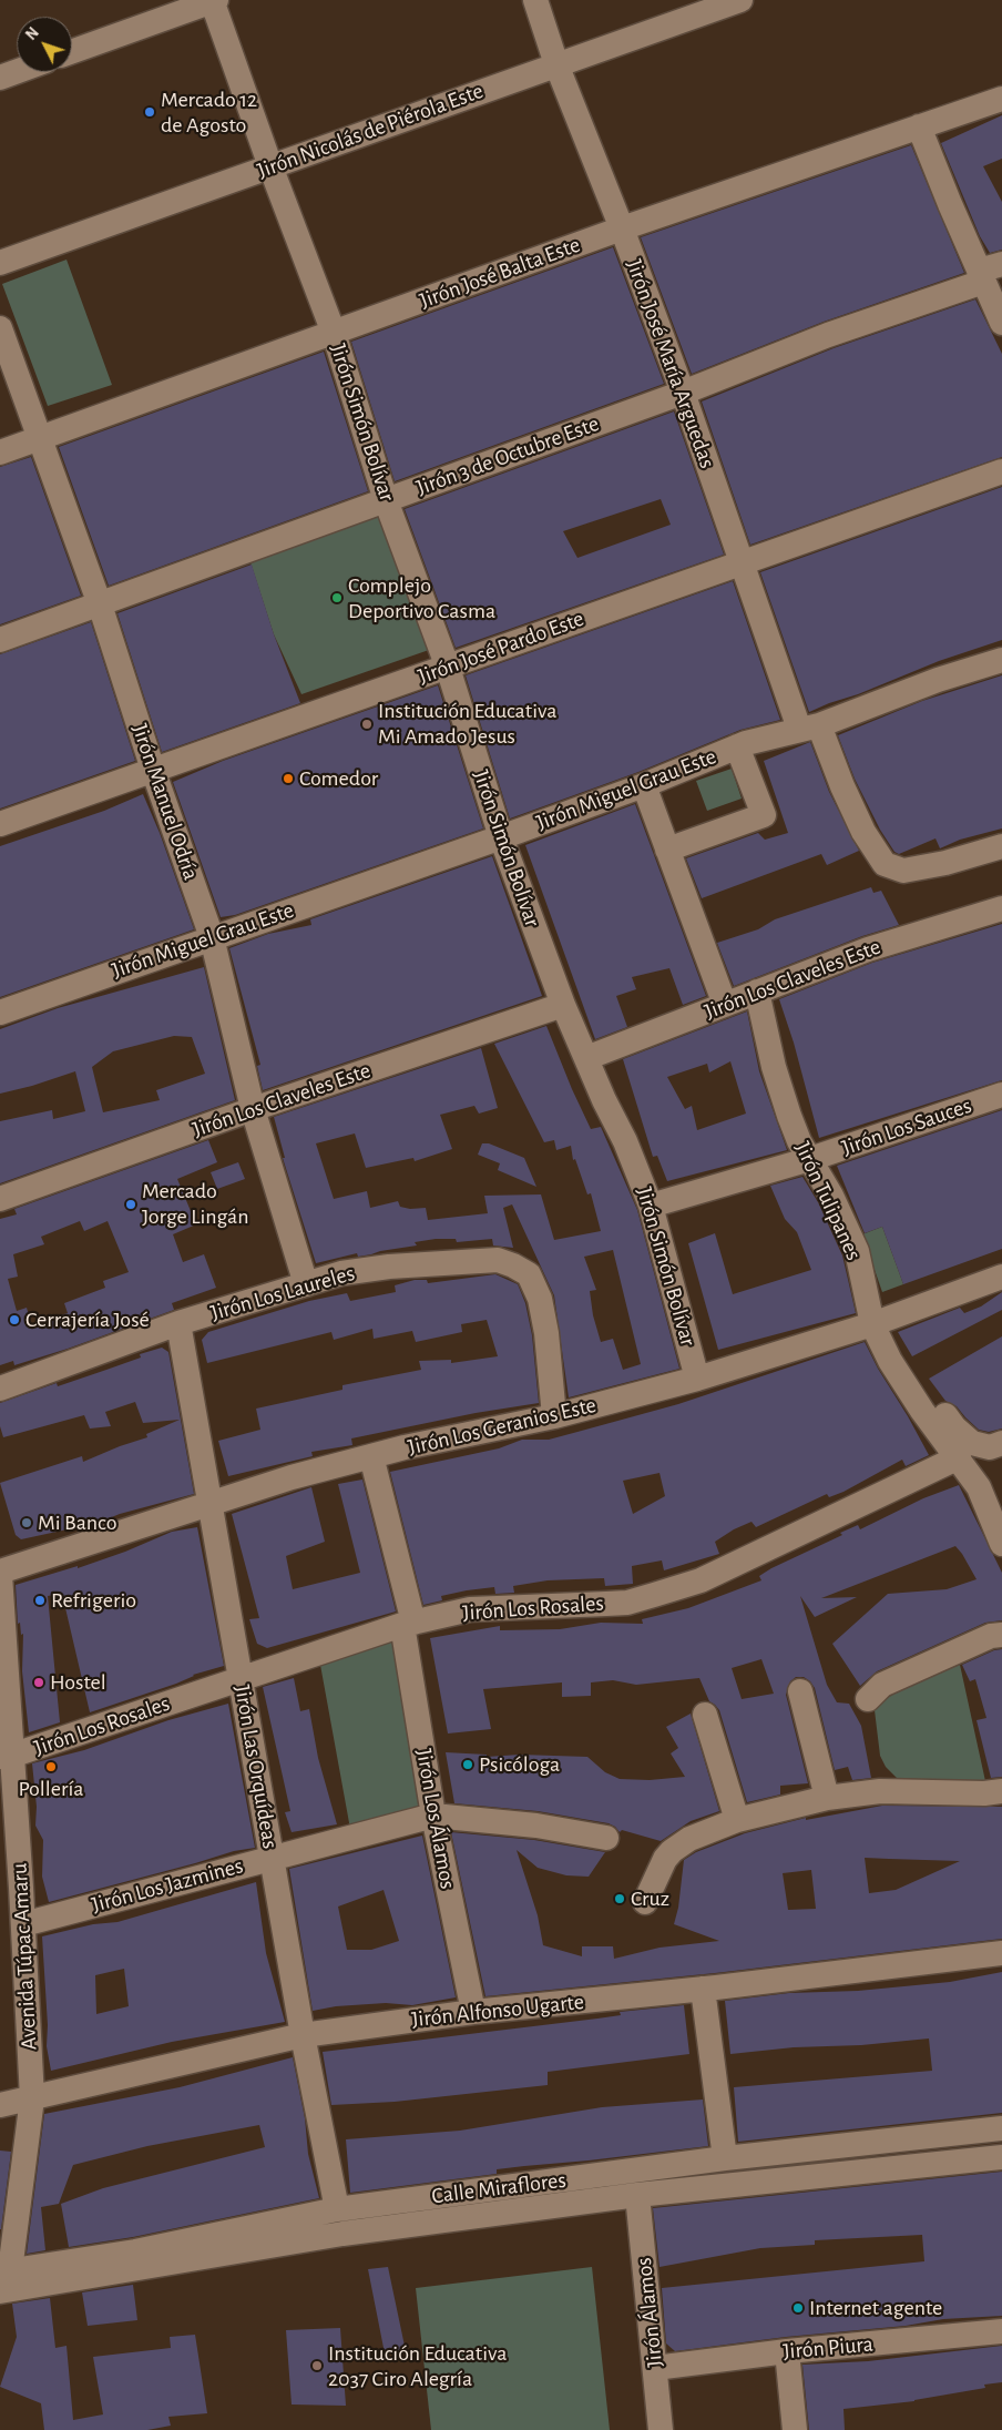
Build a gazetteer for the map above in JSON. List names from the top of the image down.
{
  "streets": {
    "street": [
      "Jirón Nicolás de Piérola Este",
      "Jirón José Balta Este",
      "Jirón José María Arguedas",
      "Jirón Simón Bolívar",
      "Jirón 3 de Octubre Este",
      "Jirón José Pardo Este",
      "Jirón Miguel Grau Este",
      "Jirón Manuel Odría",
      "Jirón Los Claveles Este",
      "Jirón Los Sauces",
      "Jirón Tulipanes",
      "Jirón Los Laureles",
      "Jirón Los Geranios Este",
      "Jirón Los Rosales",
      "Jirón Las Orquídeas",
      "Jirón Los Álamos",
      "Jirón Los Jazmines",
      "Avenida Túpac Amaru",
      "Jirón Alfonso Ugarte",
      "Calle Miraflores",
      "Jirón Álamos",
      "Jirón Piura"
    ]
  },
  "crossings": [
    ["Jirón Nicolás de Piérola Este", "Jirón José María Arguedas"],
    ["Jirón Nicolás de Piérola Este", "Jirón Simón Bolívar"],
    ["Jirón José Balta Este", "Jirón José María Arguedas"],
    ["Jirón José Balta Este", "Jirón Simón Bolívar"],
    ["Jirón José Balta Este", "Jirón Manuel Odría"],
    ["Jirón José María Arguedas", "Jirón 3 de Octubre Este"],
    ["Jirón José María Arguedas", "Jirón José Pardo Este"],
    ["Jirón José María Arguedas", "Jirón Miguel Grau Este"],
    ["Jirón Simón Bolívar", "Jirón 3 de Octubre Este"],
    ["Jirón Simón Bolívar", "Jirón José Pardo Este"],
    ["Jirón Simón Bolívar", "Jirón Miguel Grau Este"],
    ["Jirón Simón Bolívar", "Jirón Los Claveles Este"],
    ["Jirón Simón Bolívar", "Jirón Los Sauces"],
    ["Jirón Simón Bolívar", "Jirón Los Geranios Este"],
    ["Jirón 3 de Octubre Este", "Jirón Manuel Odría"],
    ["Jirón José Pardo Este", "Jirón Manuel Odría"],
    ["Jirón Miguel Grau Este", "Jirón Manuel Odría"],
    ["Jirón Manuel Odría", "Jirón Los Claveles Este"],
    ["Jirón Manuel Odría", "Jirón Los Laureles"],
    ["Jirón Los Claveles Este", "Jirón Tulipanes"],
    ["Jirón Los Sauces", "Jirón Tulipanes"],
    ["Jirón Tulipanes", "Jirón Los Geranios Este"],
    ["Jirón Tulipanes", "Jirón Los Rosales"],
    ["Jirón Los Laureles", "Jirón Los Geranios Este"],
    ["Jirón Los Laureles", "Jirón Las Orquídeas"],
    ["Jirón Los Geranios Este", "Jirón Las Orquídeas"],
    ["Jirón Los Geranios Este", "Jirón Los Álamos"],
    ["Jirón Los Geranios Este", "Avenida Túpac Amaru"],
    ["Jirón Los Rosales", "Jirón Las Orquídeas"],
    ["Jirón Los Rosales", "Jirón Los Álamos"],
    ["Jirón Los Rosales", "Avenida Túpac Amaru"],
    ["Jirón Las Orquídeas", "Jirón Los Jazmines"],
    ["Jirón Las Orquídeas", "Jirón Alfonso Ugarte"],
    ["Jirón Las Orquídeas", "Calle Miraflores"],
    ["Jirón Los Álamos", "Jirón Los Jazmines"],
    ["Jirón Los Álamos", "Jirón Alfonso Ugarte"],
    ["Jirón Los Jazmines", "Avenida Túpac Amaru"],
    ["Avenida Túpac Amaru", "Jirón Alfonso Ugarte"],
    ["Avenida Túpac Amaru", "Calle Miraflores"],
    ["Calle Miraflores", "Jirón Álamos"],
    ["Jirón Álamos", "Jirón Piura"]
  ],
  "places": [
    "Mercado 12 de Agosto",
    "Complejo Deportivo Casma",
    "Institución Educativa Mi Amado Jesus",
    "Comedor",
    "Mercado Jorge Lingán",
    "Cerrajería José",
    "Mi Banco",
    "Refrigerio",
    "Hostel",
    "Psicóloga",
    "Pollería",
    "Cruz",
    "Internet agente",
    "Institución Educativa 2037 Ciro Alegría"
  ],
  "north": "top left"
}
